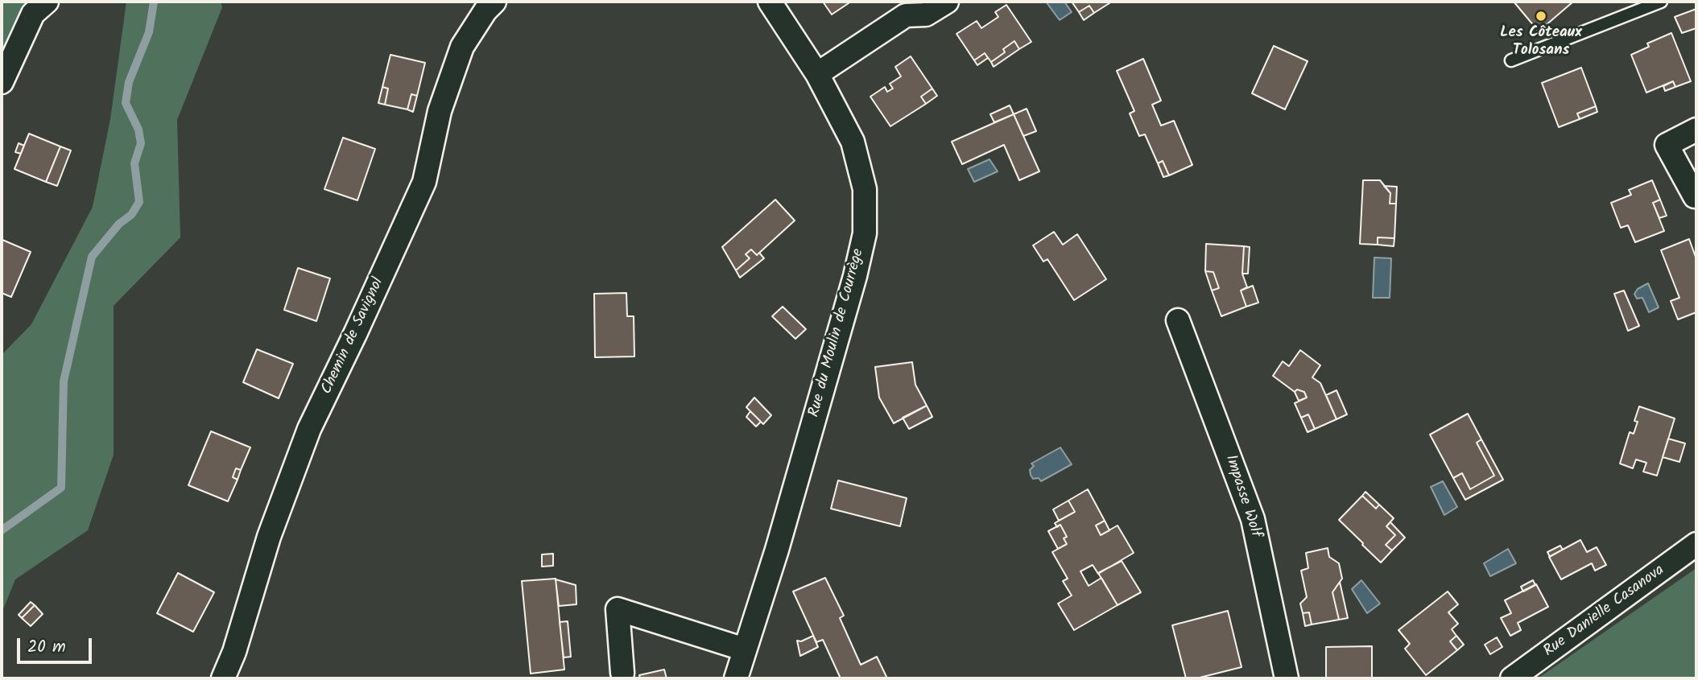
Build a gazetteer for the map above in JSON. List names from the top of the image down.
{
  "streets": {
    "street": [
      "Rue du Moulin de Courrège",
      "Chemin de Savignol",
      "Impasse Wolf",
      "Rue Danielle Casanova"
    ]
  },
  "places": ["Les Côteaux Tolosans"],
  "scale_bar": "20 m"
}
